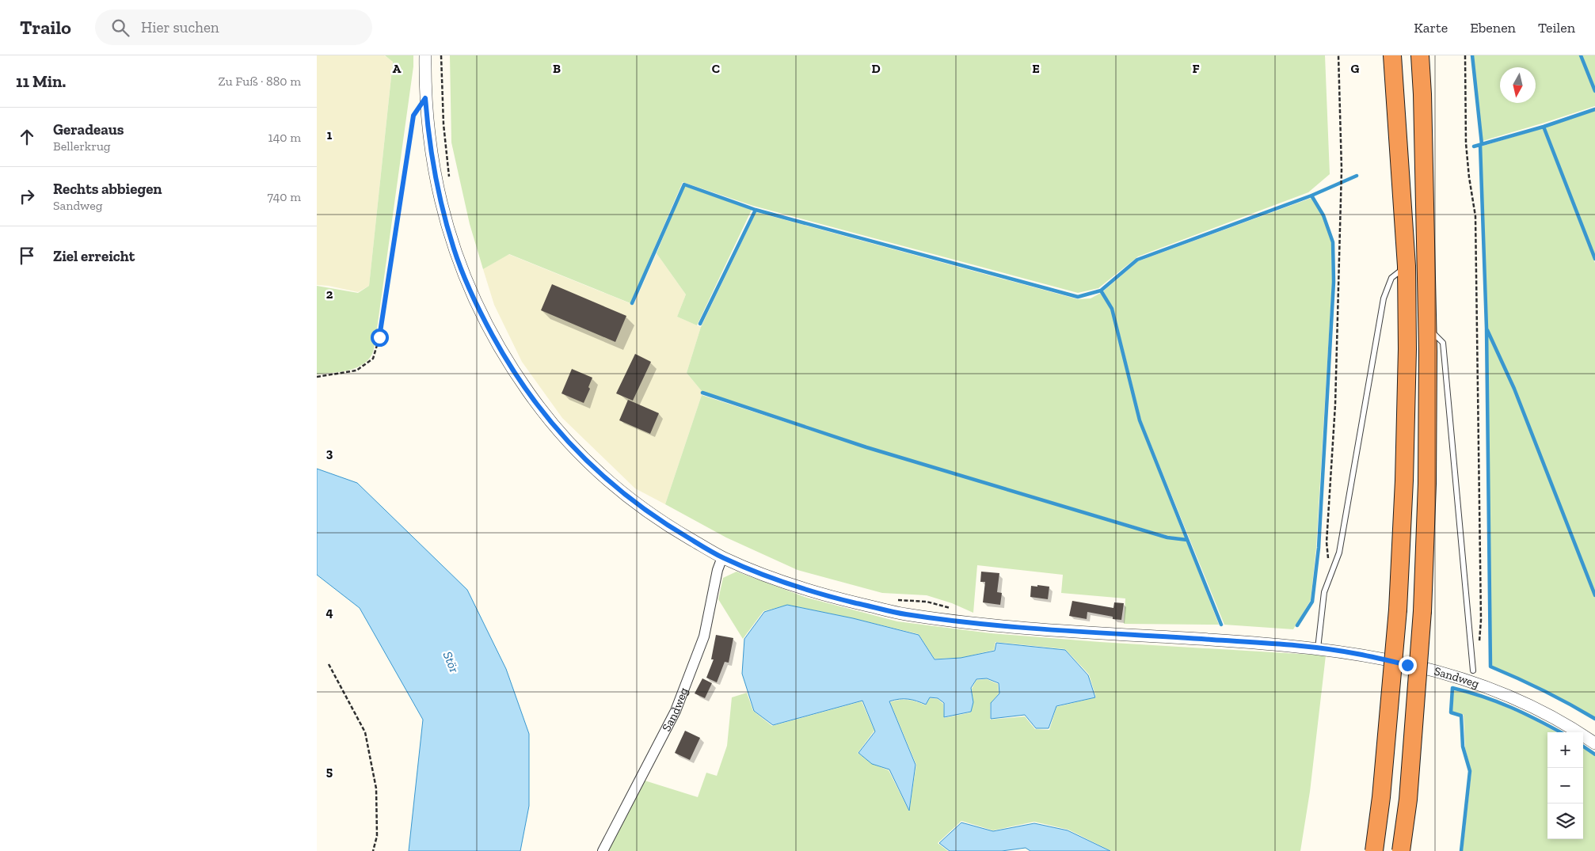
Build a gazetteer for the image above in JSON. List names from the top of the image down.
{
  "streets": {
    "street": ["Sandweg"]
  },
  "water": ["Stör"],
  "north": "bottom",
  "page": {
    "header": "Trailo",
    "search": "Hier suchen",
    "nav": ["Karte", "Ebenen", "Teilen"],
    "heading": ["11 Min.", "Zu Fuß · 880 m"],
    "list": [
      ["Geradeaus", "Bellerkrug", "140 m"],
      ["Rechts abbiegen", "Sandweg", "740 m"],
      "Ziel erreicht"
    ],
    "map_buttons": ["+", "−"]
  },
  "grid": {
    "columns": [
      "A",
      "B",
      "C",
      "D",
      "E",
      "F",
      "G"
    ],
    "rows": [
      "1",
      "2",
      "3",
      "4",
      "5"
    ]
  }
}
